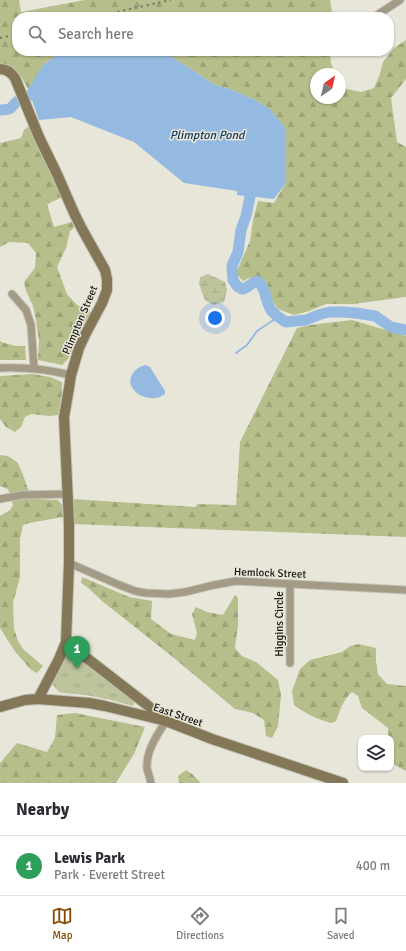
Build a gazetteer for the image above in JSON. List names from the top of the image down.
{
  "streets": {
    "street": [
      "Plimpton Street",
      "Hemlock Street",
      "Higgins Circle",
      "East Street"
    ]
  },
  "crossings": [
    ["Plimpton Street", "Hemlock Street"],
    ["Plimpton Street", "East Street"],
    ["Hemlock Street", "Higgins Circle"]
  ],
  "water": ["Plimpton Pond"],
  "north": "top right",
  "page": {
    "search": "Search here",
    "pins": "1",
    "heading": "Nearby",
    "list": [
      {
        "mark": "1",
        "name": "Lewis Park",
        "note": "Park · Everett Street",
        "value": "400 m"
      }
    ],
    "nav": ["Map", "Directions", "Saved"]
  }
}
